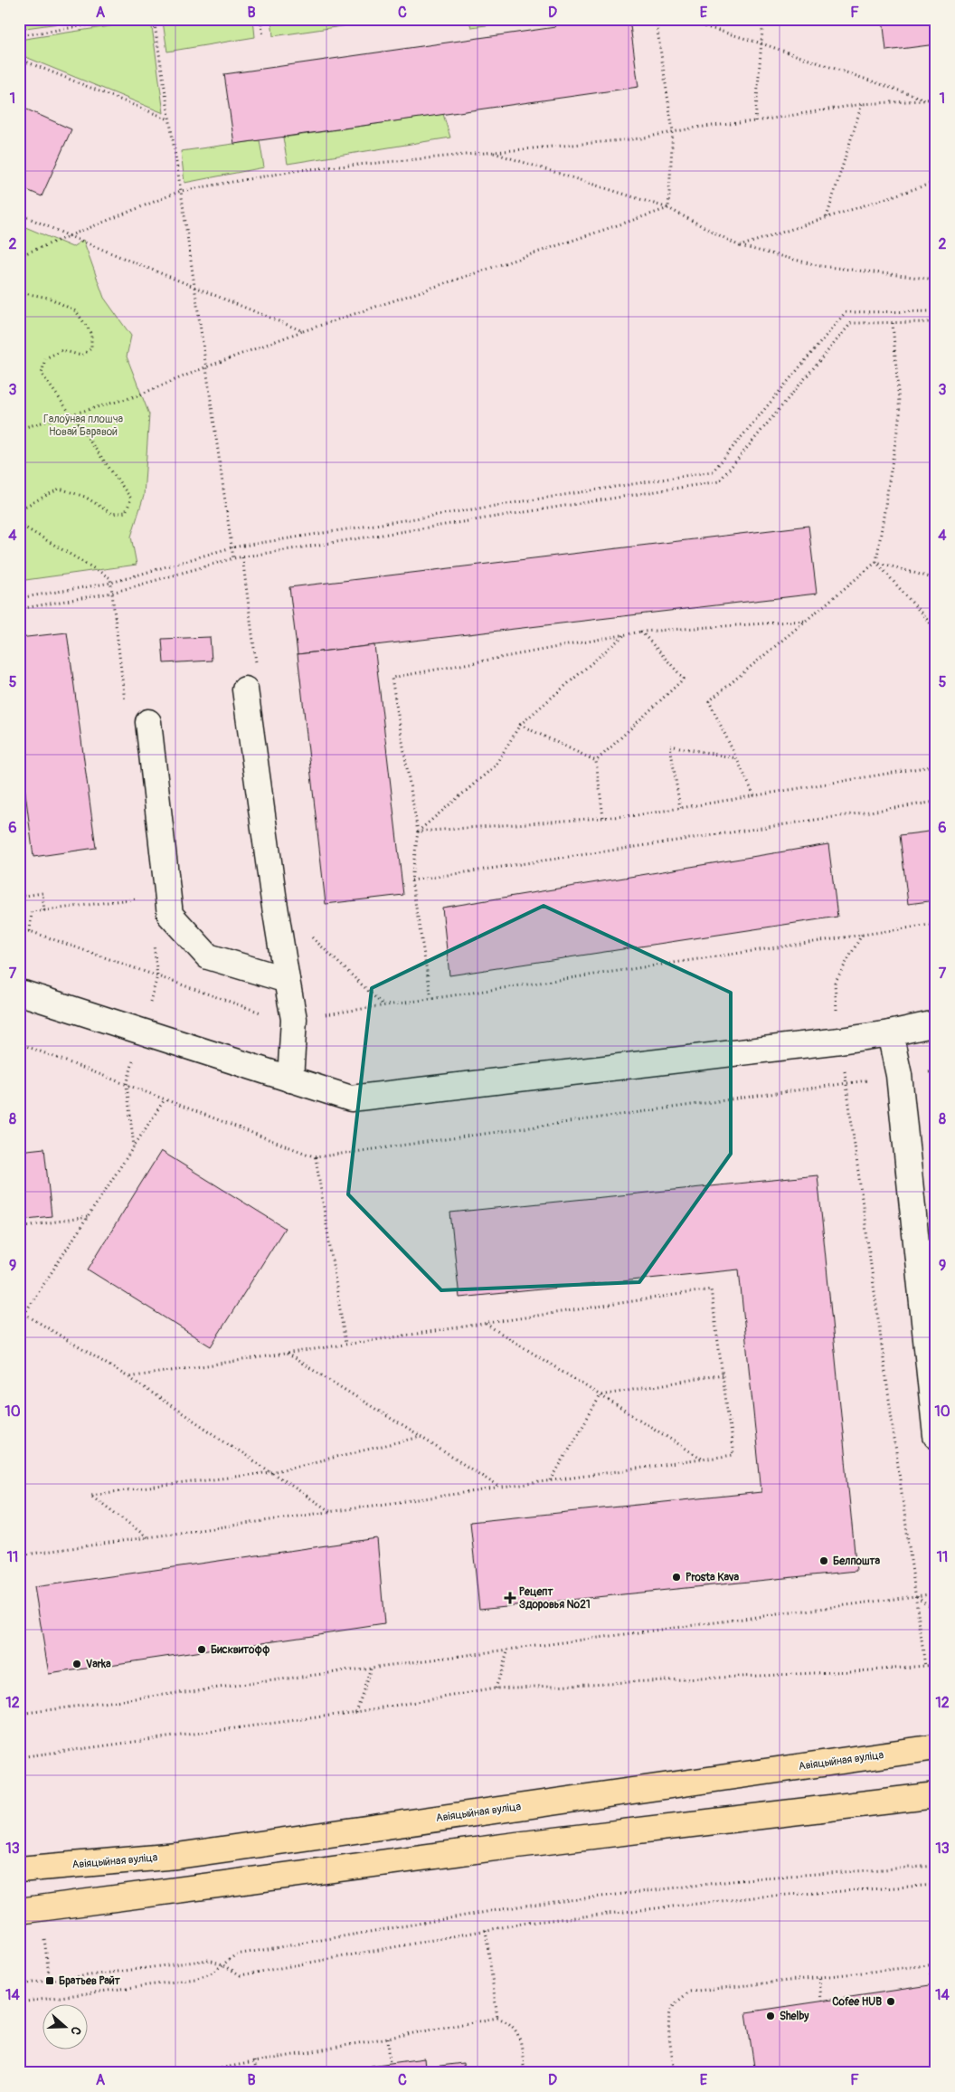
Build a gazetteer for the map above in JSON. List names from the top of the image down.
{
  "streets": {
    "main road": ["Авіяцыйная вуліца"]
  },
  "parks": ["Галоўная плошча Новай Баравой"],
  "places": {
    "other": [
      "Белпошта",
      "Prosta Kava",
      "Бисквитофф",
      "Varka",
      "Cofee HUB",
      "Shelby"
    ],
    "health": ["Рецепт Здоровья №21"],
    "transit": ["Братьев Райт"]
  },
  "north": "right",
  "grid": {
    "columns": [
      "A",
      "B",
      "C",
      "D",
      "E",
      "F"
    ],
    "rows": [
      "1",
      "2",
      "3",
      "4",
      "5",
      "6",
      "7",
      "8",
      "9",
      "10",
      "11",
      "12",
      "13",
      "14"
    ]
  }
}
